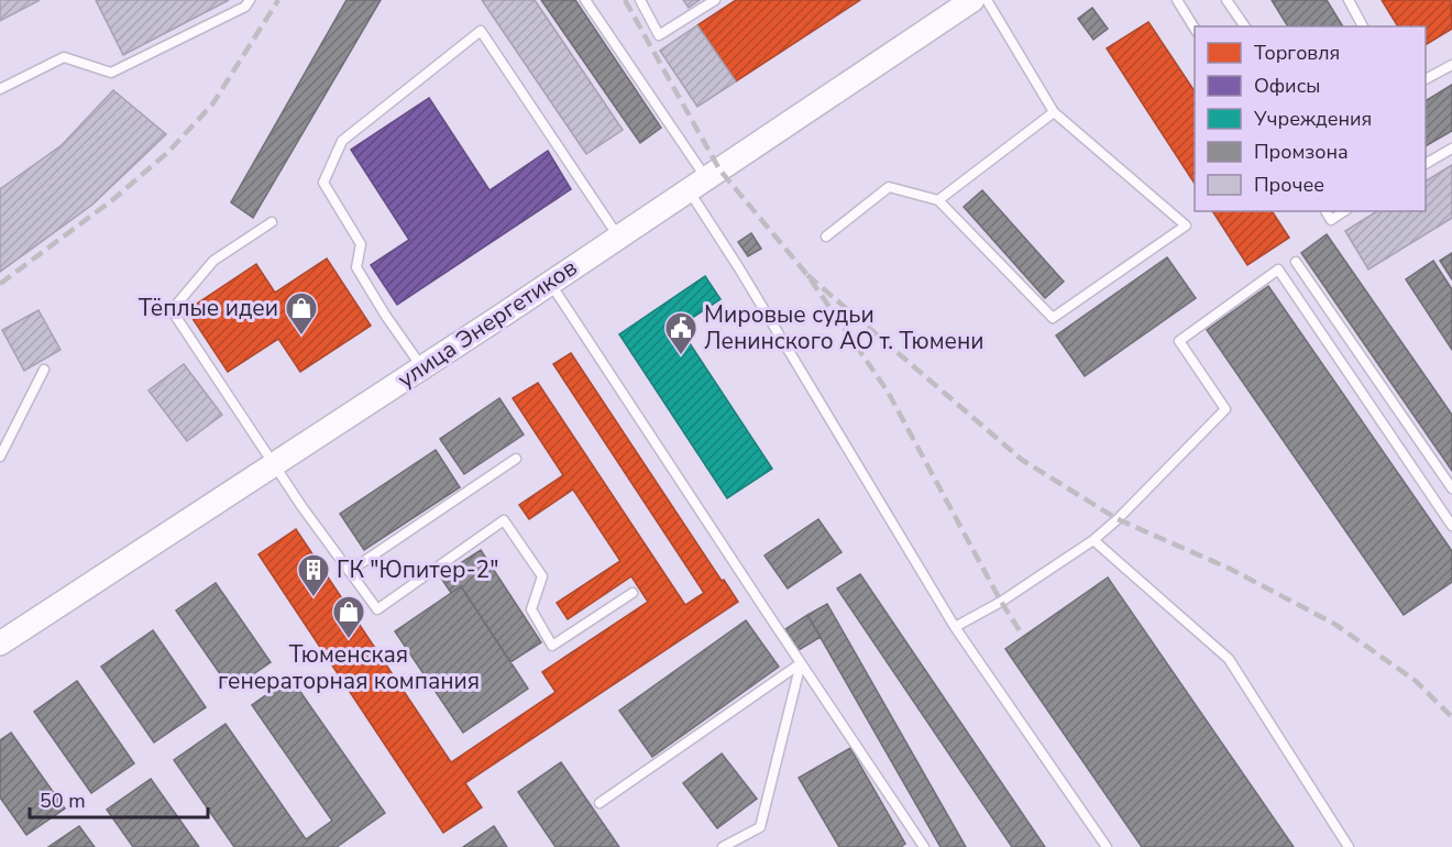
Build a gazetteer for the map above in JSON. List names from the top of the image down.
{
  "streets": {
    "street": ["улица Энергетиков"]
  },
  "places": {
    "shop": ["Тёплые идеи", "Тюменская генераторная компания"],
    "public building": ["Мировые судьи Ленинского АО т. Тюмени"],
    "building": ["ГК \"Юпитер-2\""]
  },
  "legend": [
    "Торговля",
    "Офисы",
    "Учреждения",
    "Промзона",
    "Прочее"
  ],
  "scale_bar": "50 m"
}
